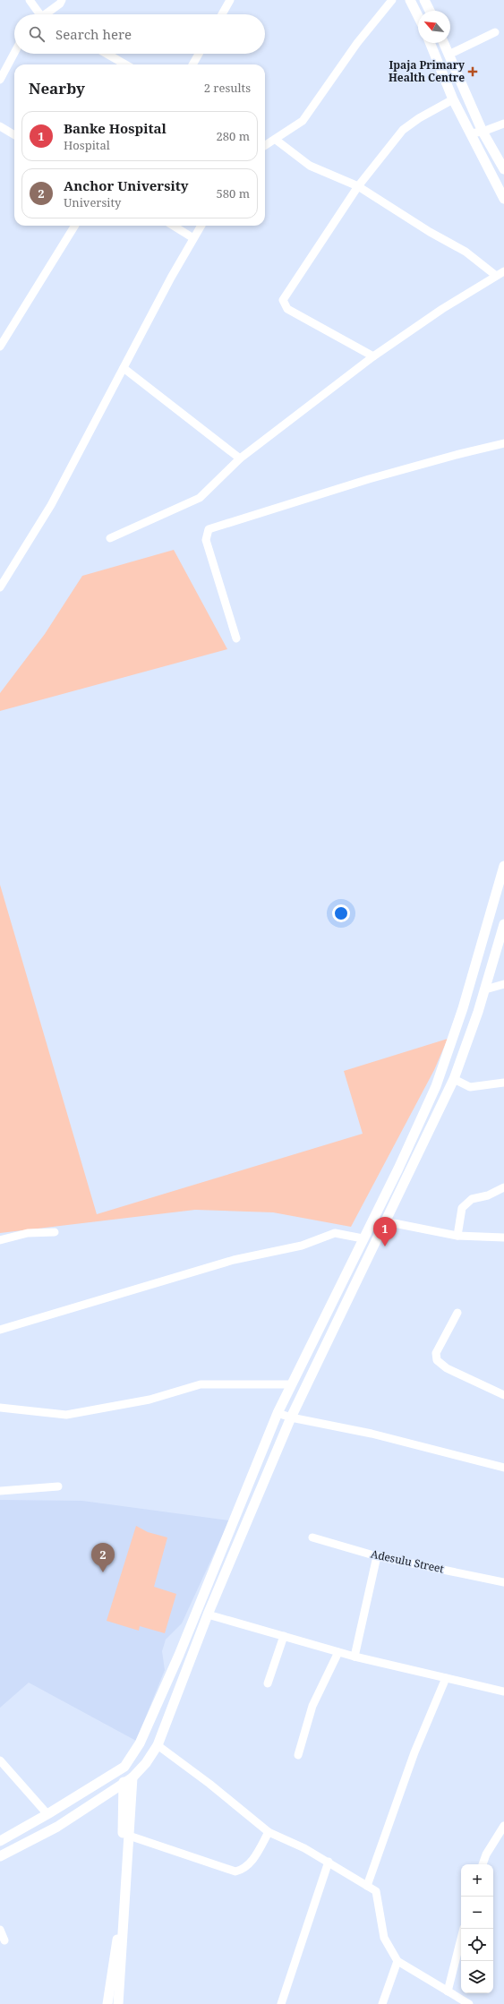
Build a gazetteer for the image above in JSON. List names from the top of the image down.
{
  "streets": {
    "street": ["Adesulu Street"]
  },
  "places": {
    "health": ["Ipaja Primary Health Centre"]
  },
  "north": "top left",
  "page": {
    "search": "Search here",
    "heading": ["Nearby", "2 results"],
    "list": [
      {
        "mark": "1",
        "name": "Banke Hospital",
        "note": "Hospital",
        "value": "280 m"
      },
      {
        "mark": "2",
        "name": "Anchor University",
        "note": "University",
        "value": "580 m"
      }
    ],
    "pins": ["1", "2"],
    "map_buttons": ["+", "−"]
  }
}
